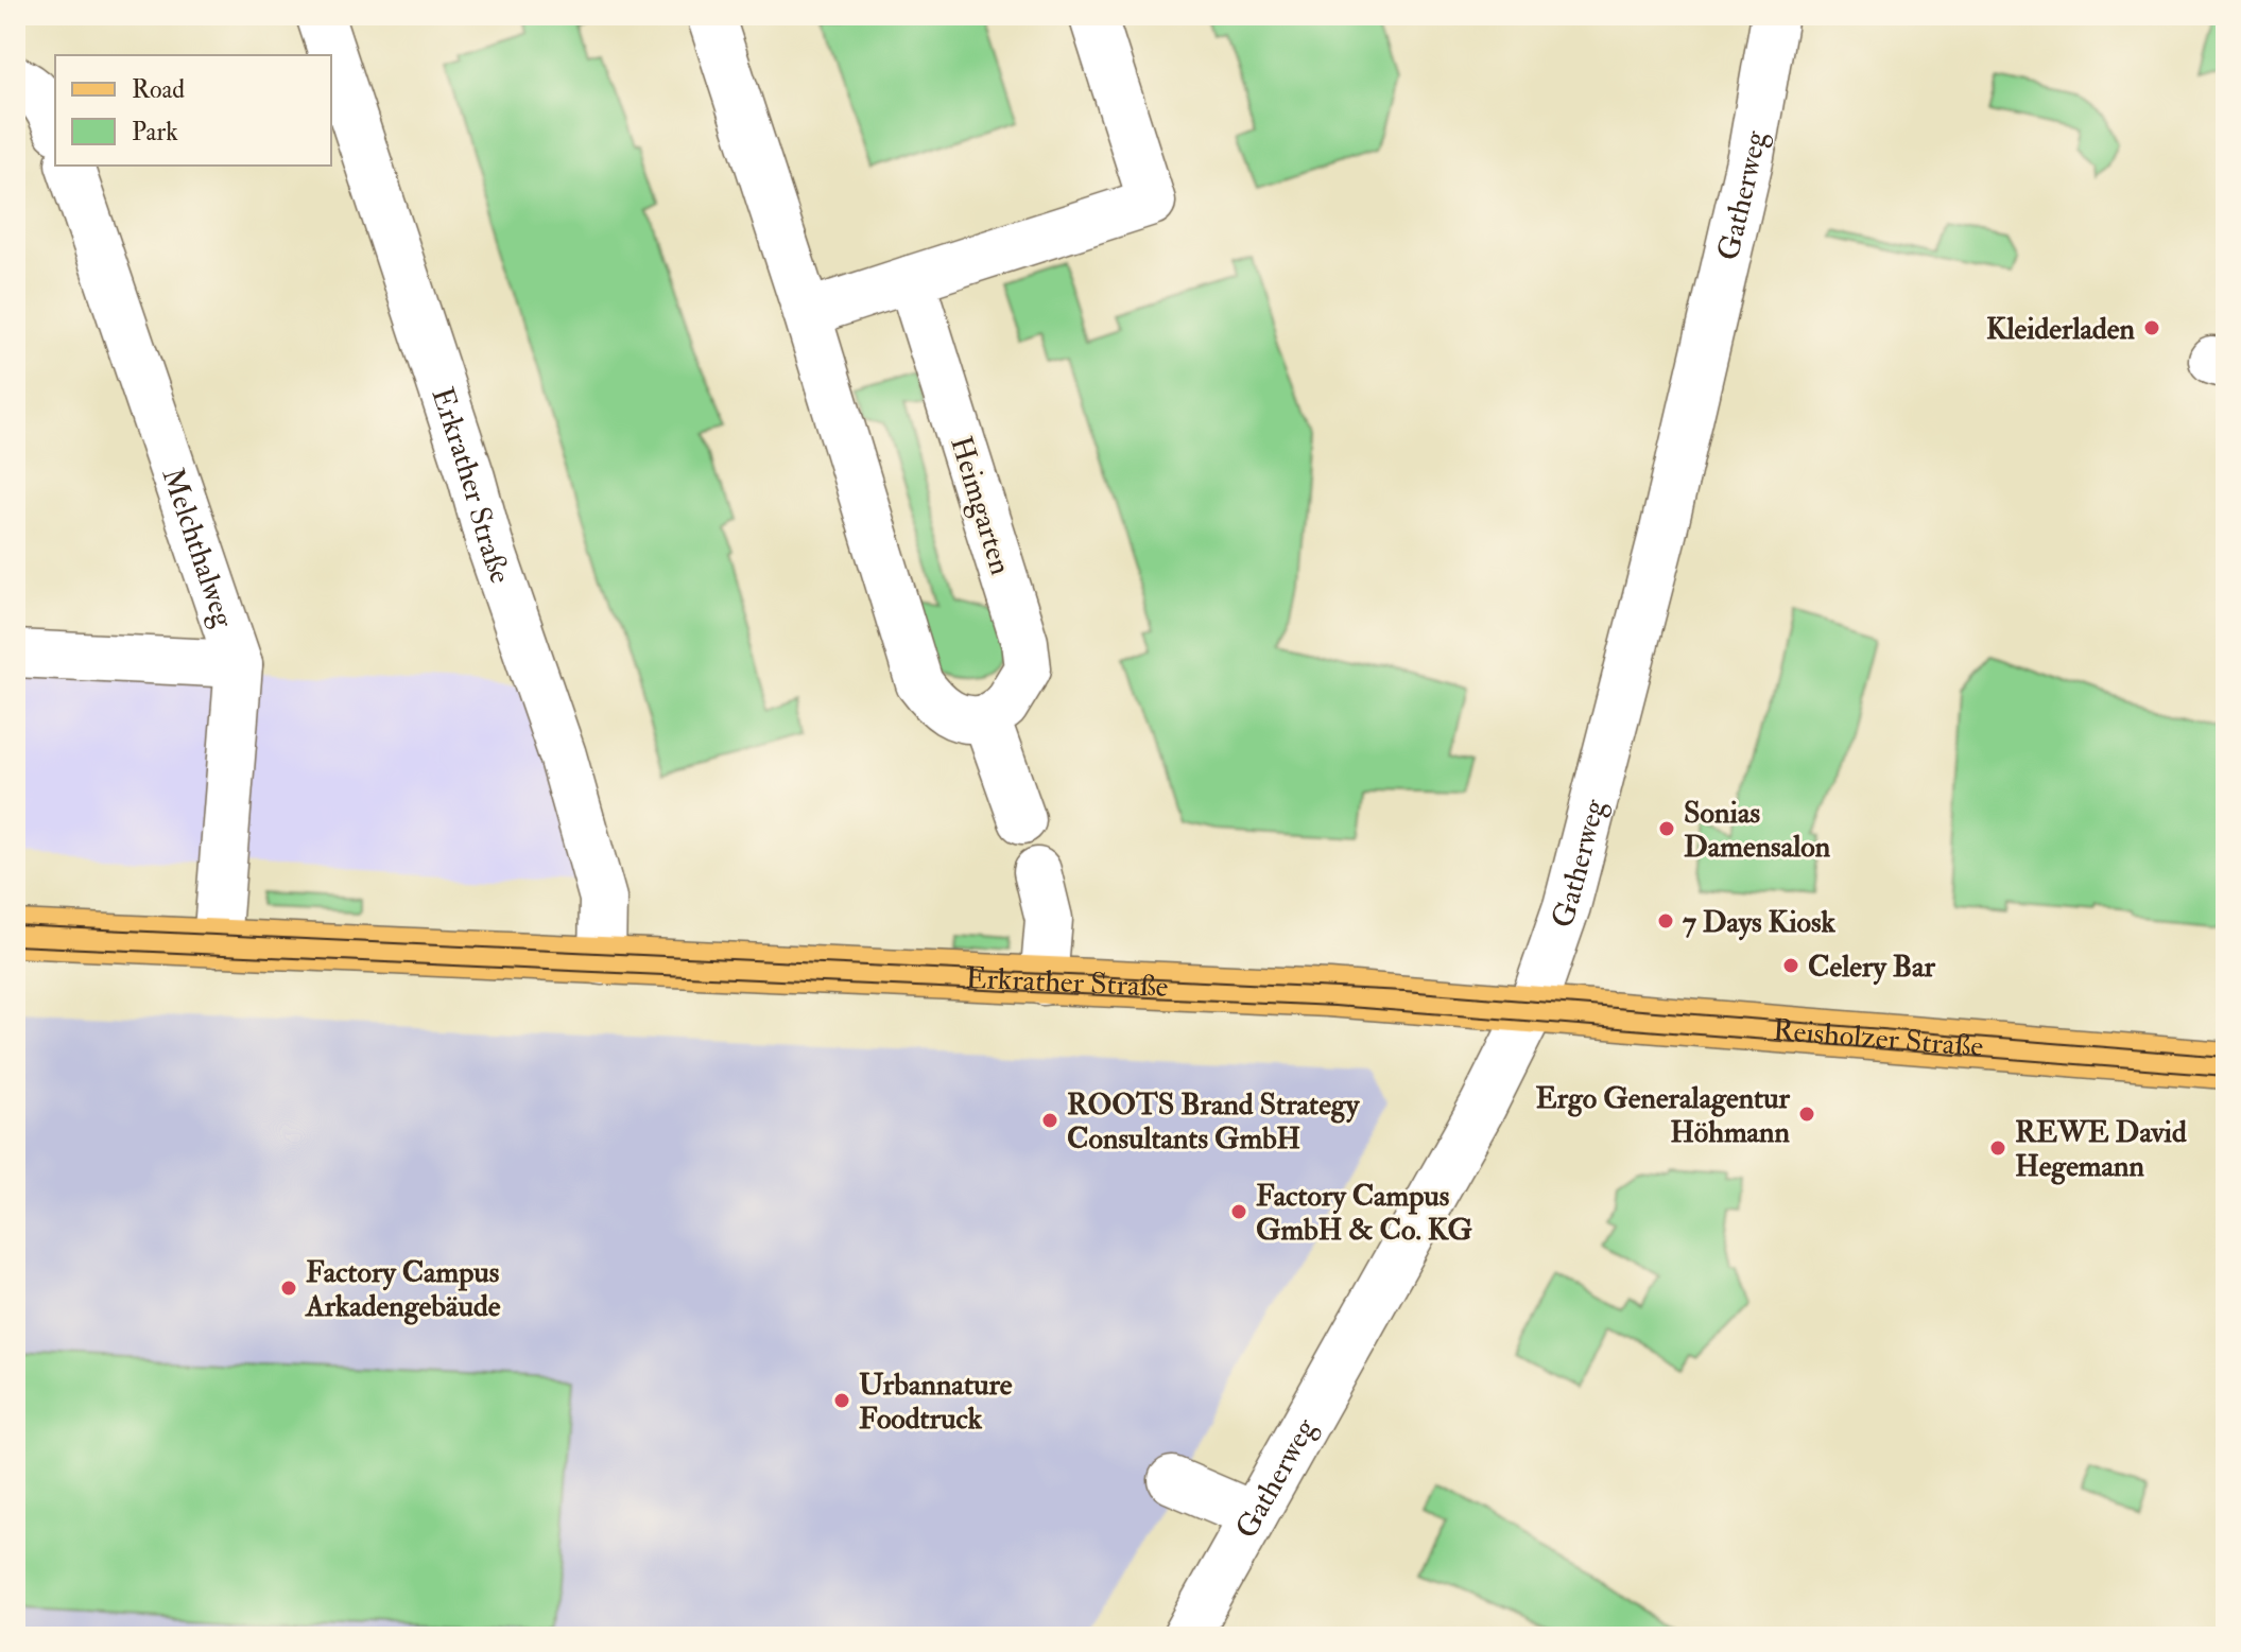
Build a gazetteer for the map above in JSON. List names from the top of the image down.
{
  "streets": {
    "main road": ["Erkrather Straße", "Reisholzer Straße"],
    "street": ["Gatherweg", "Heimgarten", "Melchthalweg"]
  },
  "crossings": [
    ["Gatherweg", "Erkrather Straße"],
    ["Gatherweg", "Reisholzer Straße"],
    ["Erkrather Straße", "Melchthalweg"],
    ["Erkrather Straße", "Reisholzer Straße"]
  ],
  "places": [
    "Kleiderladen",
    "Sonias Damensalon",
    "7 Days Kiosk",
    "Celery Bar",
    "Ergo Generalagentur Höhmann",
    "ROOTS Brand Strategy Consultants GmbH",
    "REWE David Hegemann",
    "Factory Campus GmbH & Co. KG",
    "Factory Campus Arkadengebäude",
    "Urbannature Foodtruck"
  ],
  "legend": ["Road", "Park"]
}
